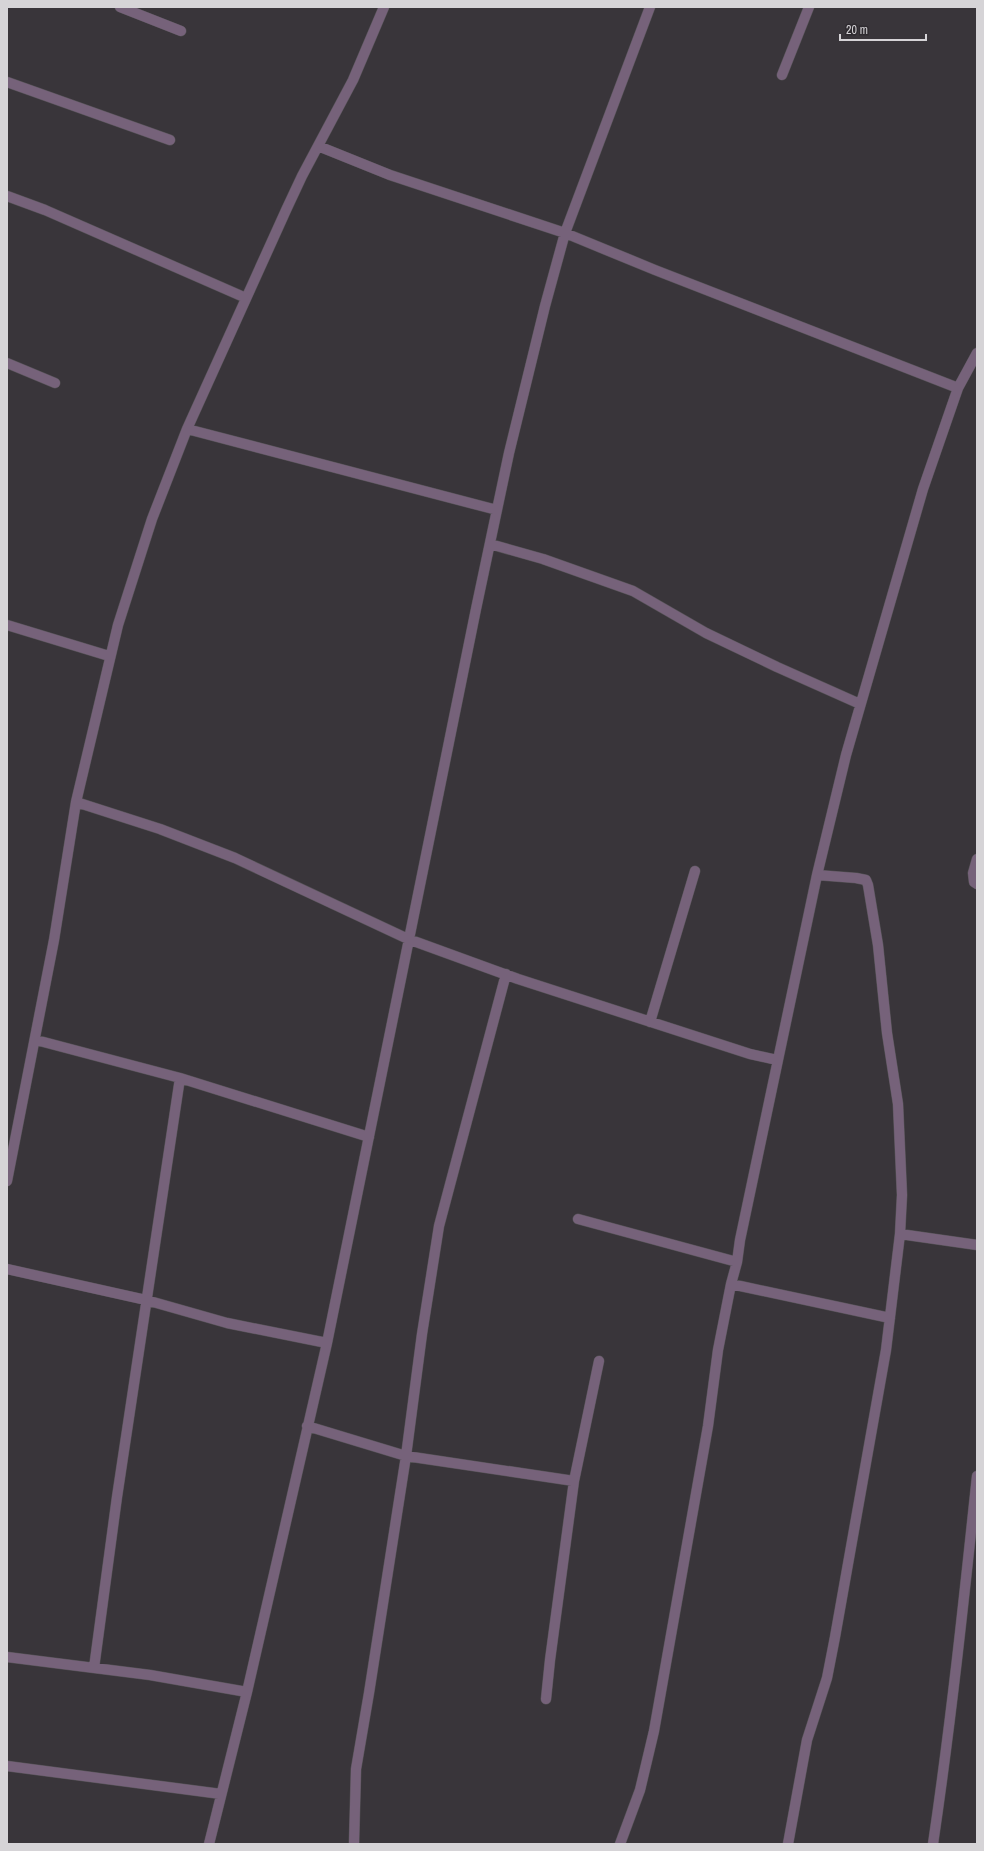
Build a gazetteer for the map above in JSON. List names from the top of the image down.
{
  "scale_bar": "20 m"
}
